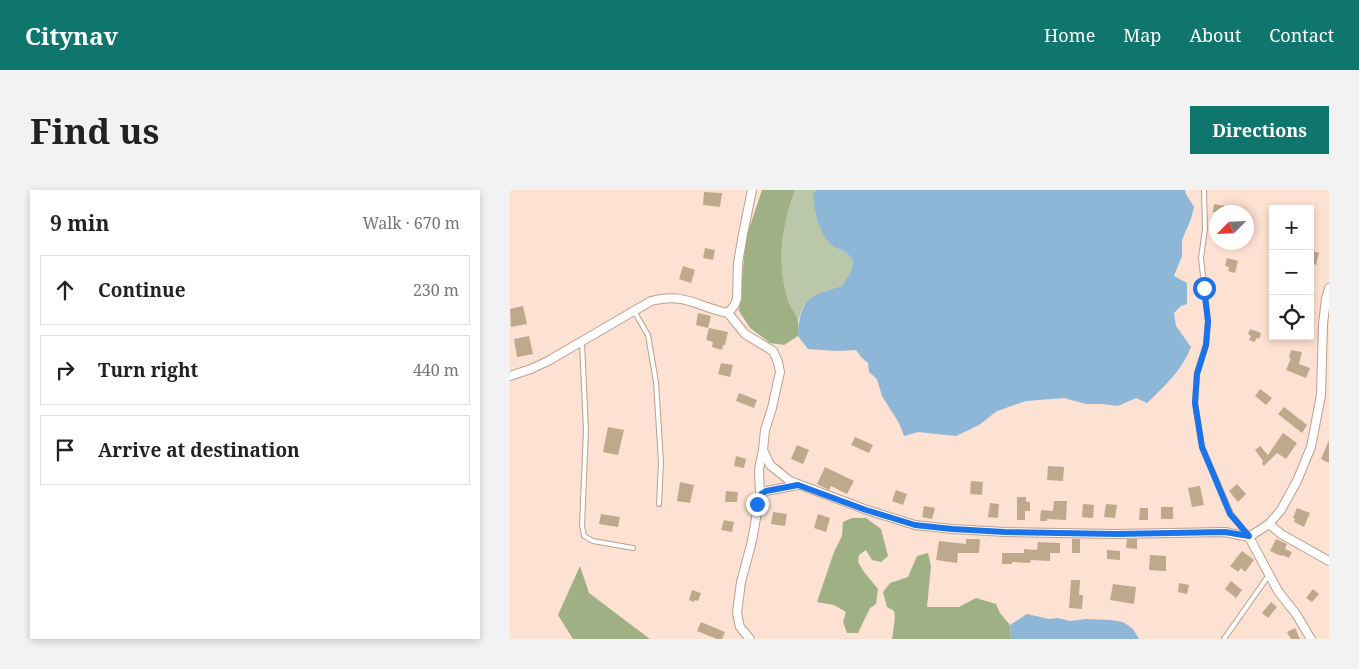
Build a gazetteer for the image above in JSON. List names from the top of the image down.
{
  "north": "bottom left",
  "page": {
    "header": "Citynav",
    "nav": [
      "Home",
      "Map",
      "About",
      "Contact"
    ],
    "buttons": "Directions",
    "title": "Find us",
    "heading": ["9 min", "Walk · 670 m"],
    "map_buttons": ["+", "−"],
    "list": [
      ["Continue", "230 m"],
      ["Turn right", "440 m"],
      "Arrive at destination"
    ]
  }
}
